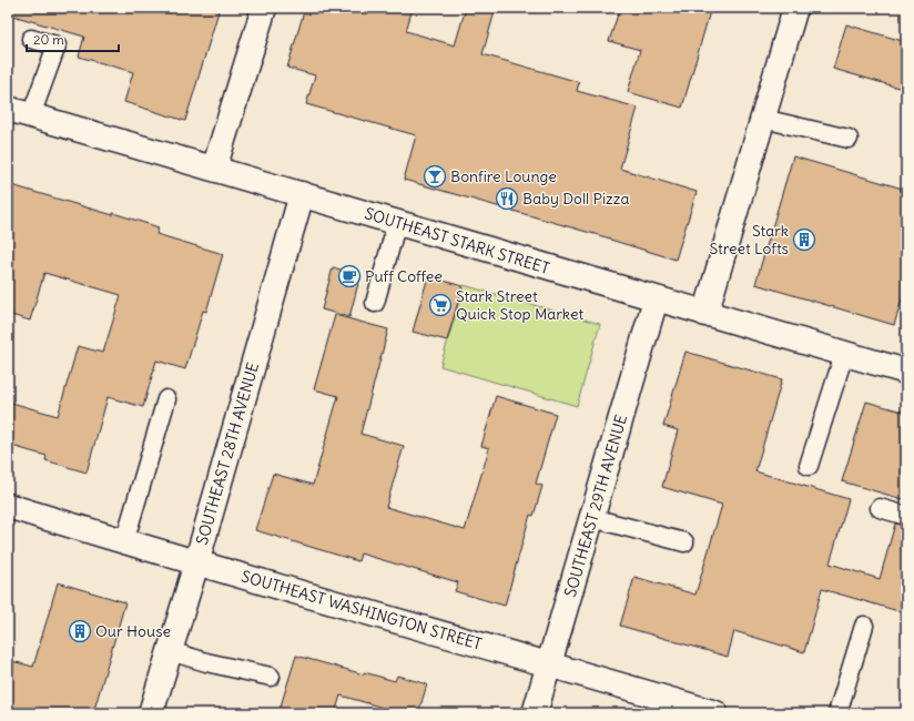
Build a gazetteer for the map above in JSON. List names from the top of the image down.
{
  "streets": {
    "street": [
      "SOUTHEAST STARK STREET",
      "SOUTHEAST 28TH AVENUE",
      "SOUTHEAST 29TH AVENUE",
      "SOUTHEAST WASHINGTON STREET"
    ]
  },
  "crossings": [
    ["SOUTHEAST STARK STREET", "SOUTHEAST 28TH AVENUE"],
    ["SOUTHEAST STARK STREET", "SOUTHEAST 29TH AVENUE"],
    ["SOUTHEAST 28TH AVENUE", "SOUTHEAST WASHINGTON STREET"],
    ["SOUTHEAST 29TH AVENUE", "SOUTHEAST WASHINGTON STREET"]
  ],
  "places": {
    "bar": ["Bonfire Lounge"],
    "restaurant": ["Baby Doll Pizza"],
    "building": ["Stark Street Lofts", "Our House"],
    "cafe": ["Puff Coffee"],
    "supermarket": ["Stark Street Quick Stop Market"]
  },
  "scale_bar": "20 m"
}
